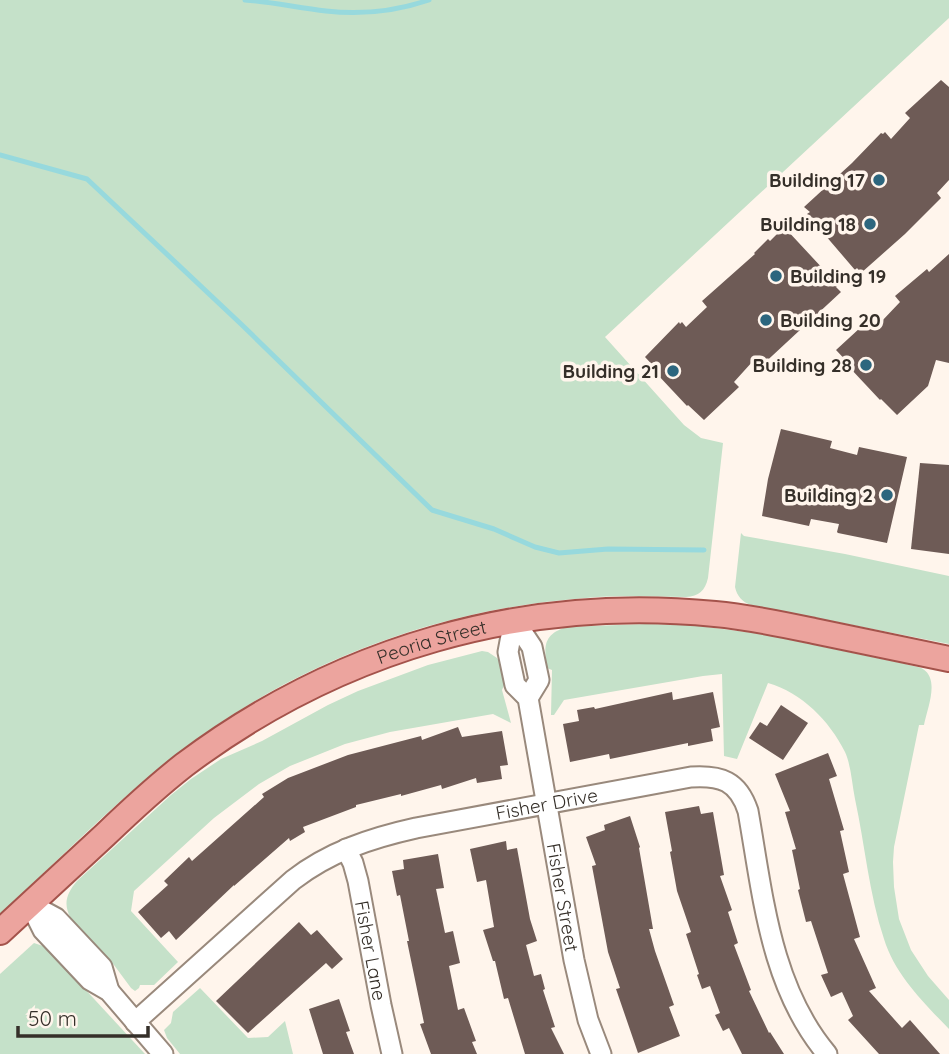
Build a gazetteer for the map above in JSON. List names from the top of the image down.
{
  "streets": {
    "main road": ["Peoria Street"],
    "street": ["Fisher Drive", "Fisher Street", "Fisher Lane"]
  },
  "crossings": [
    ["Peoria Street", "Fisher Street"],
    ["Fisher Drive", "Fisher Street"],
    ["Fisher Drive", "Fisher Lane"]
  ],
  "places": [
    "Building 17",
    "Building 18",
    "Building 19",
    "Building 20",
    "Building 28",
    "Building 21",
    "Building 2"
  ],
  "scale_bar": "50 m"
}
